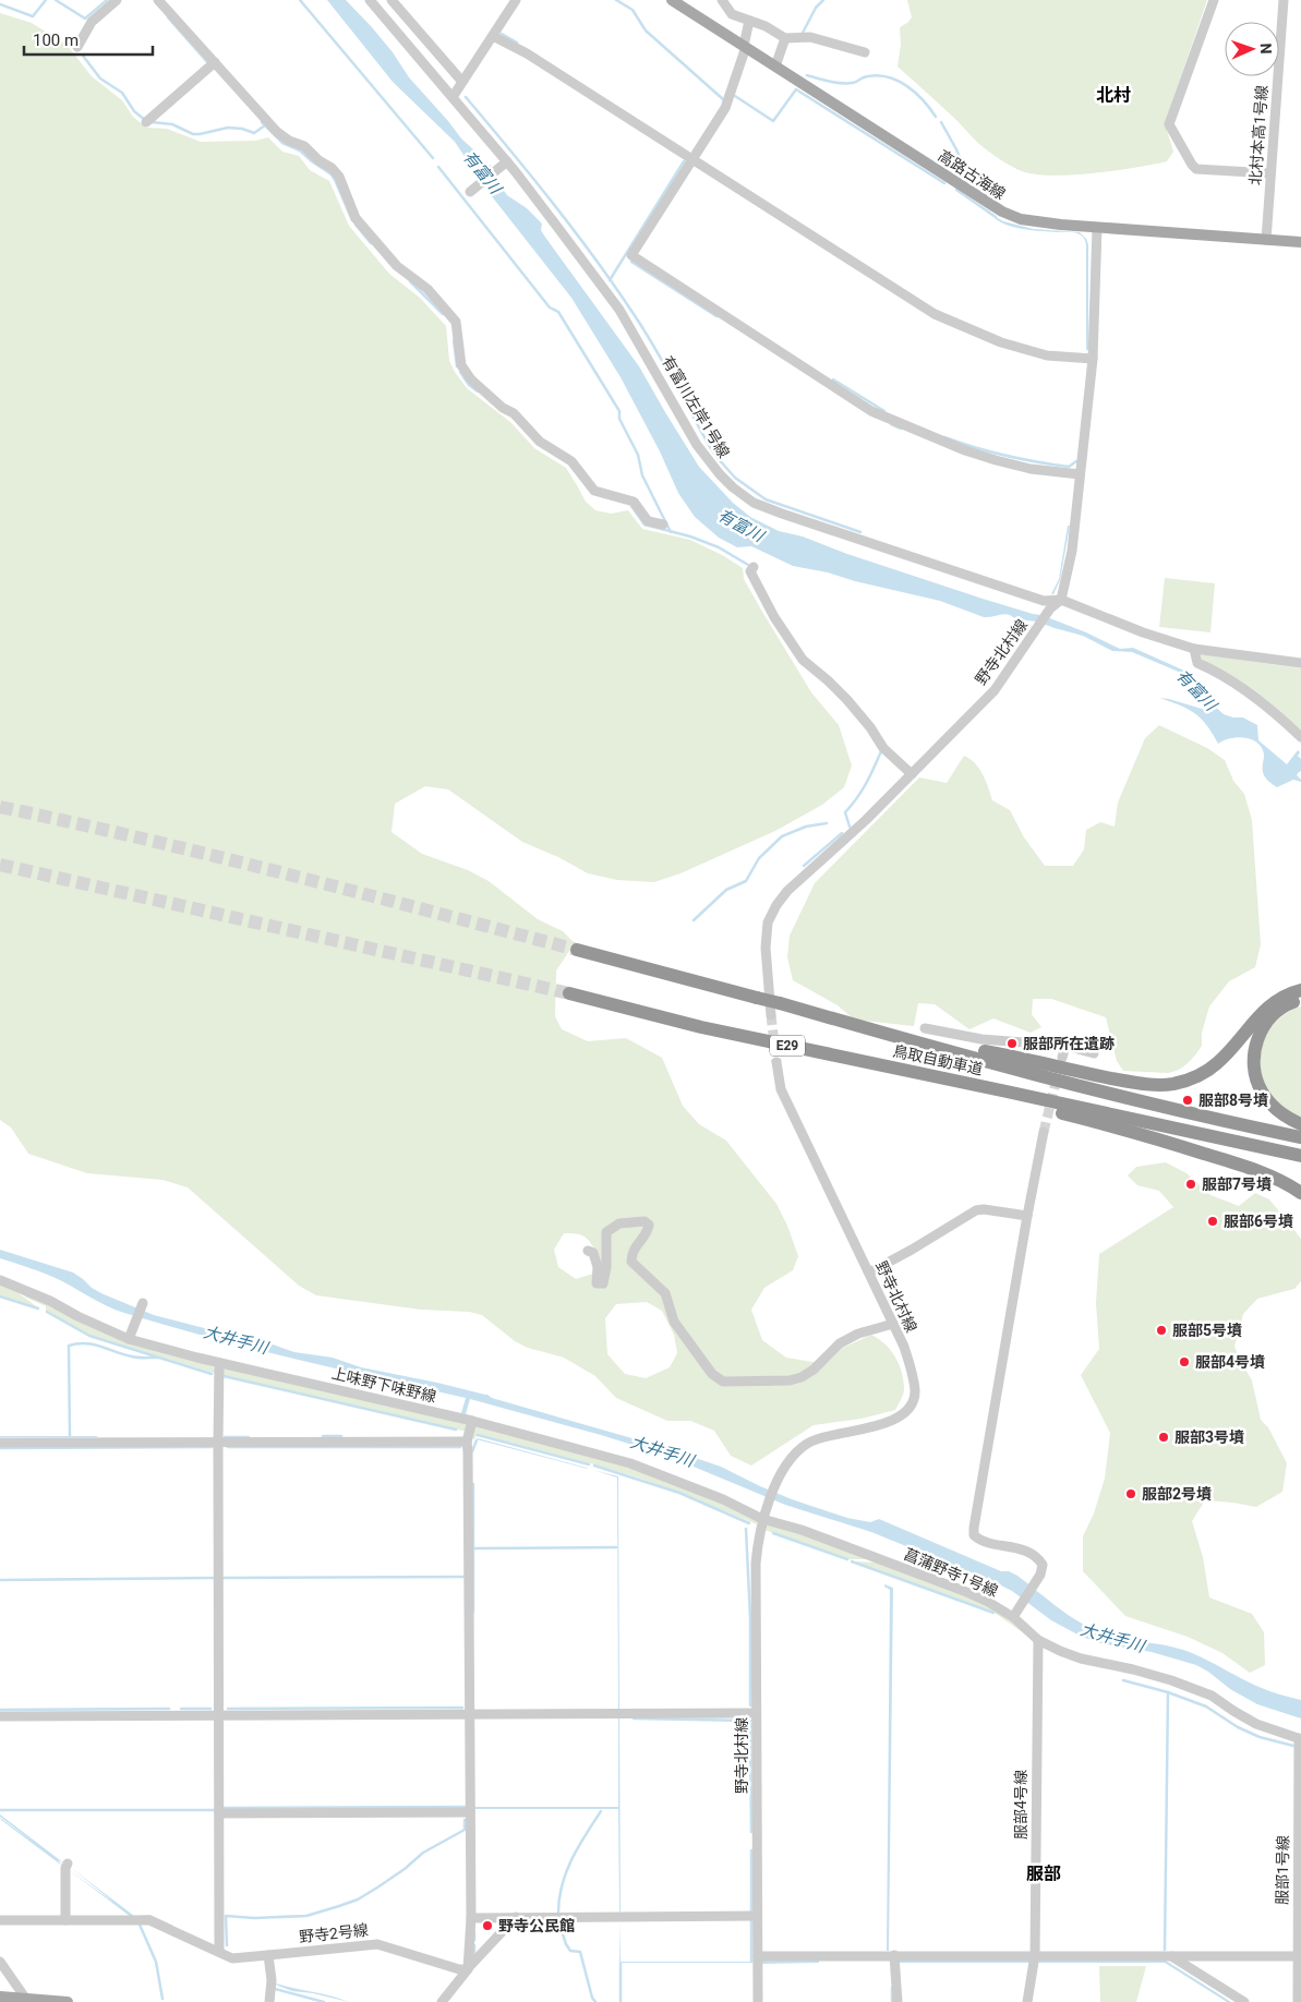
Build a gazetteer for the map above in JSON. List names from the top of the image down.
{
  "streets": {
    "highway": ["E29", "鳥取自動車道"],
    "main road": ["高路古海線"],
    "street": [
      "北村本高1号線",
      "有富川左岸1号線",
      "野寺北村線",
      "上味野下味野線",
      "菖蒲野寺1号線",
      "服部4号線",
      "服部1号線",
      "野寺2号線"
    ]
  },
  "crossings": [
    ["北村本高1号線", "高路古海線"],
    ["有富川左岸1号線", "野寺北村線"],
    ["野寺北村線", "上味野下味野線"],
    ["野寺北村線", "菖蒲野寺1号線"],
    ["上味野下味野線", "菖蒲野寺1号線"],
    ["菖蒲野寺1号線", "服部4号線"],
    ["菖蒲野寺1号線", "服部1号線"]
  ],
  "districts": ["北村", "服部"],
  "water": ["有富川", "大井手川"],
  "places": [
    "服部所在遺跡",
    "服部8号墳",
    "服部7号墳",
    "服部6号墳",
    "服部5号墳",
    "服部4号墳",
    "服部3号墳",
    "服部2号墳",
    "野寺公民館"
  ],
  "scale_bar": "100 m",
  "north": "right"
}
